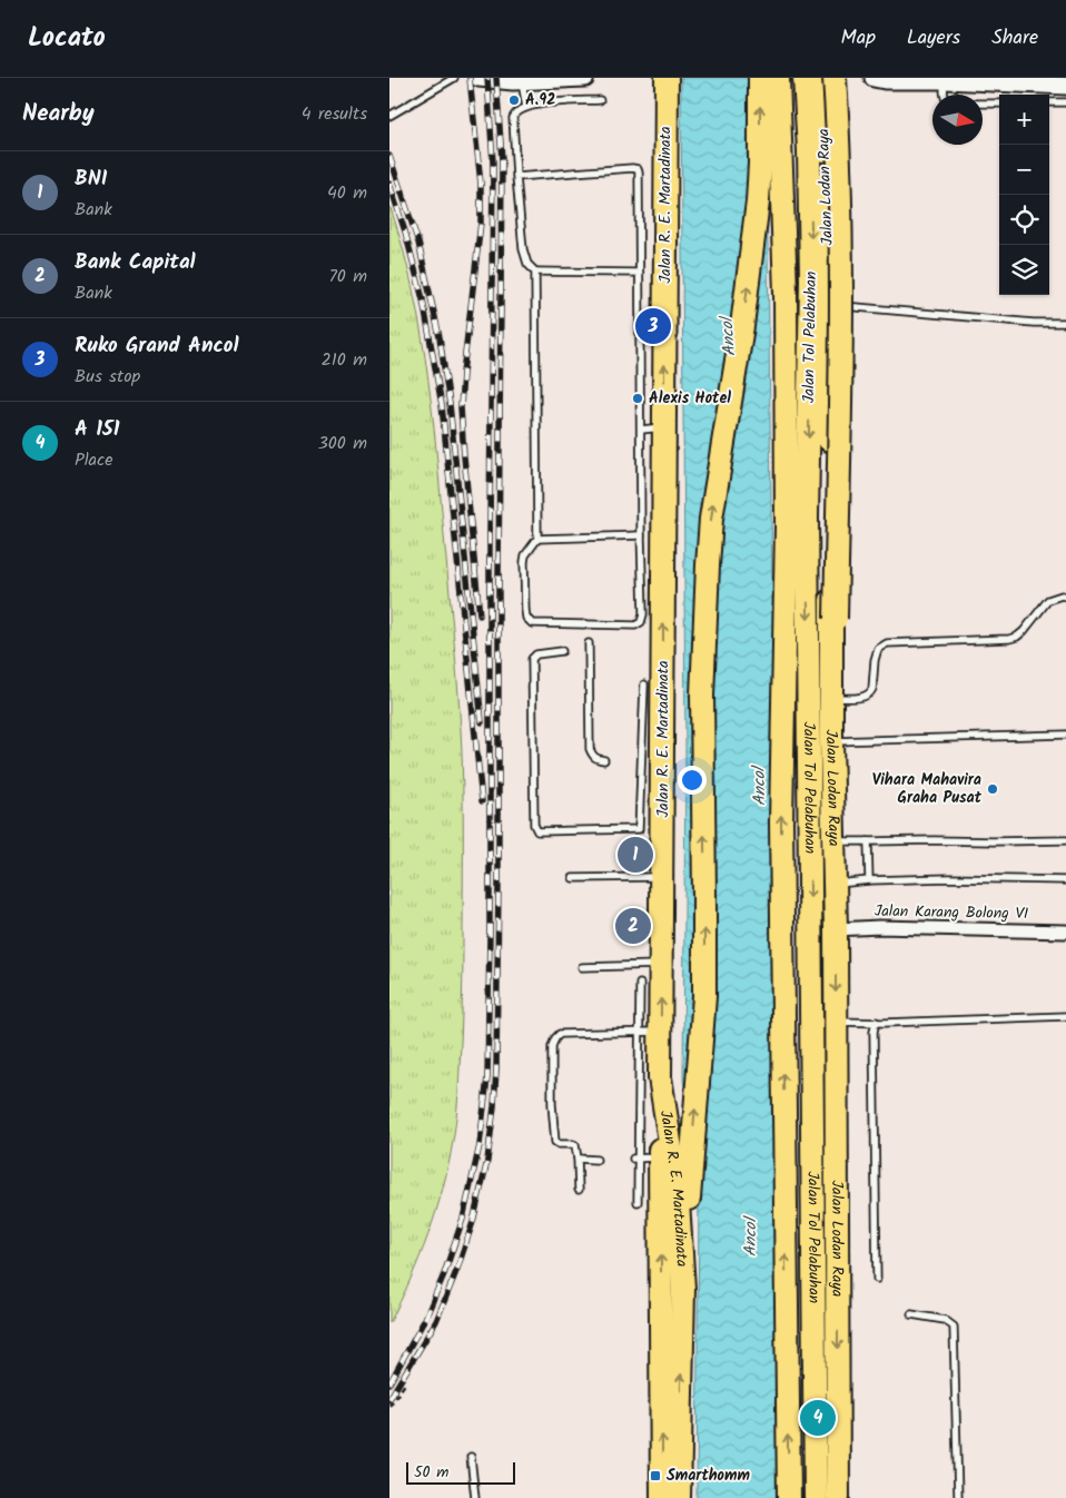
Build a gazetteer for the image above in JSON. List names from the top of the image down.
{
  "streets": {
    "highway": ["Jalan Lodan Raya", "Jalan R. E. Martadinata", "Jalan Tol Pelabuhan"],
    "street": ["Jalan Karang Bolong VI"]
  },
  "crossings": [
    ["Jalan Lodan Raya", "Jalan Karang Bolong VI"]
  ],
  "water": ["Ancol"],
  "places": {
    "other": ["A.92", "Alexis Hotel", "Vihara Mahavira Graha Pusat"],
    "transit": ["Smarthomm"]
  },
  "scale_bar": "50 m",
  "north": "right",
  "page": {
    "header": "Locato",
    "nav": ["Map", "Layers", "Share"],
    "heading": ["Nearby", "4 results"],
    "map_buttons": ["+", "−"],
    "list": [
      {
        "mark": "1",
        "name": "BNI",
        "note": "Bank",
        "value": "40 m"
      },
      {
        "mark": "2",
        "name": "Bank Capital",
        "note": "Bank",
        "value": "70 m"
      },
      {
        "mark": "3",
        "name": "Ruko Grand Ancol",
        "note": "Bus stop",
        "value": "210 m"
      },
      {
        "mark": "4",
        "name": "A 151",
        "note": "Place",
        "value": "300 m"
      }
    ],
    "pins": [
      "3",
      "1",
      "2",
      "4"
    ],
    "scale": "50 m"
  }
}
